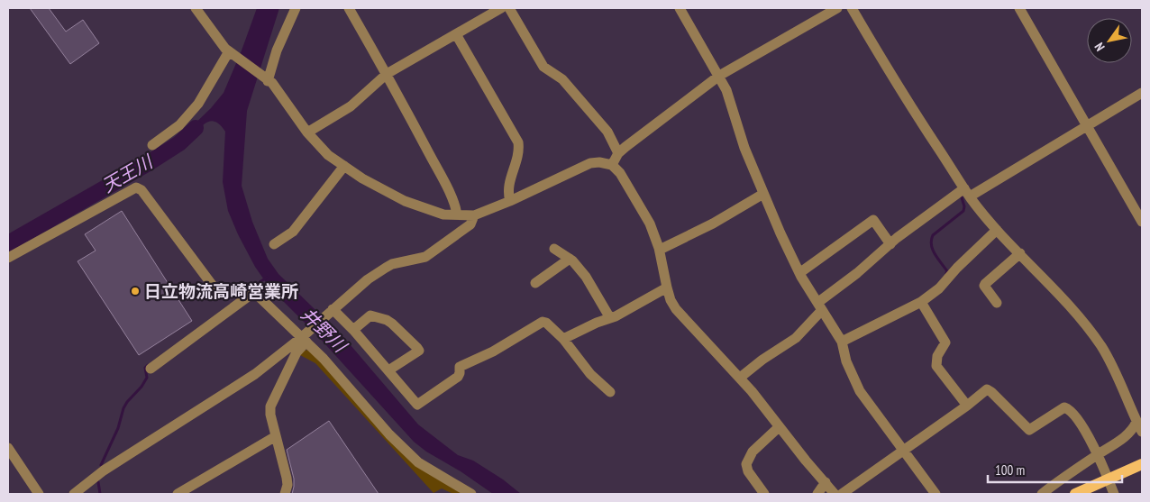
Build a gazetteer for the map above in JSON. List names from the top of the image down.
{
  "water": ["天王川", "井野川"],
  "places": ["日立物流高崎営業所"],
  "scale_bar": "100 m",
  "north": "bottom left"
}
